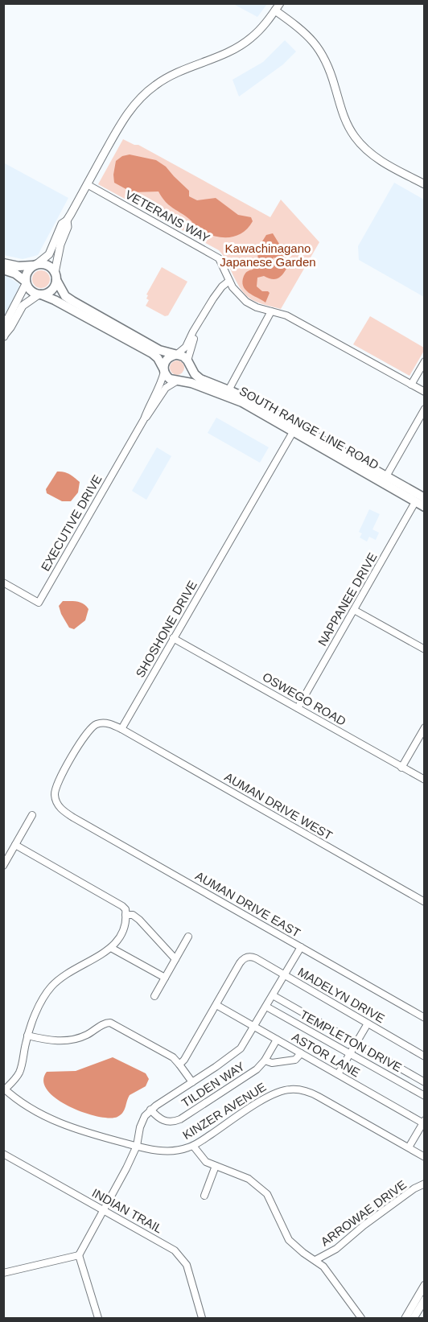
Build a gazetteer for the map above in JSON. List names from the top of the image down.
{
  "streets": {
    "main road": ["SOUTH RANGE LINE ROAD"],
    "street": [
      "VETERANS WAY",
      "EXECUTIVE DRIVE",
      "NAPPANEE DRIVE",
      "SHOSHONE DRIVE",
      "OSWEGO ROAD",
      "AUMAN DRIVE WEST",
      "AUMAN DRIVE EAST",
      "MADELYN DRIVE",
      "TEMPLETON DRIVE",
      "ASTOR LANE",
      "TILDEN WAY",
      "KINZER AVENUE",
      "INDIAN TRAIL",
      "ARROWAE DRIVE"
    ]
  },
  "crossings": [
    ["SOUTH RANGE LINE ROAD", "EXECUTIVE DRIVE"],
    ["SOUTH RANGE LINE ROAD", "NAPPANEE DRIVE"],
    ["SOUTH RANGE LINE ROAD", "SHOSHONE DRIVE"],
    ["NAPPANEE DRIVE", "OSWEGO ROAD"],
    ["SHOSHONE DRIVE", "OSWEGO ROAD"],
    ["SHOSHONE DRIVE", "AUMAN DRIVE WEST"],
    ["SHOSHONE DRIVE", "AUMAN DRIVE EAST"],
    ["AUMAN DRIVE WEST", "AUMAN DRIVE EAST"],
    ["MADELYN DRIVE", "ASTOR LANE"],
    ["ASTOR LANE", "TILDEN WAY"]
  ],
  "parks": ["Kawachinagano Japanese Garden"]
}
